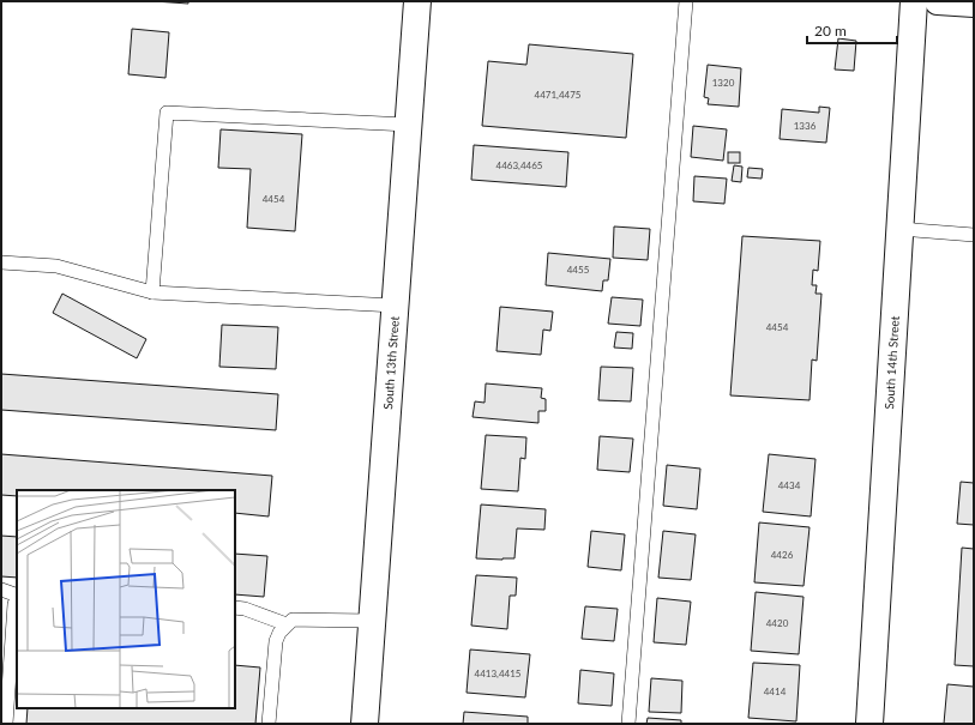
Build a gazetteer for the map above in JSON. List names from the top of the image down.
{
  "streets": {
    "street": ["South 13th Street", "South 14th Street"]
  },
  "house_numbers": [
    "1320",
    "4471,4475",
    "1336",
    "4463,4465",
    "4454",
    "4455",
    "4454",
    "4434",
    "4426",
    "4420",
    "4413,4415",
    "4414"
  ],
  "scale_bar": "20 m"
}
